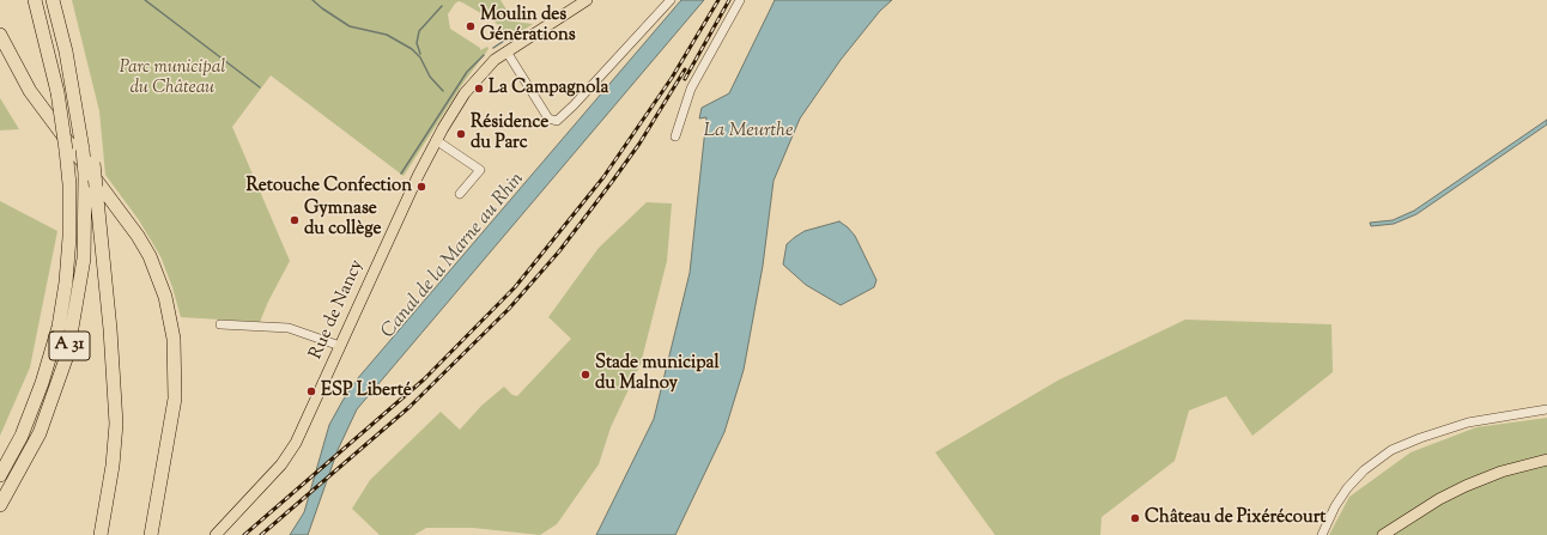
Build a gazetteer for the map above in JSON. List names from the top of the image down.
{
  "streets": {
    "highway": ["A 31"],
    "main road": ["Rue de Nancy"]
  },
  "water": ["La Meurthe", "Canal de la Marne au Rhin"],
  "parks": ["Parc municipal du Château"],
  "places": [
    "Moulin des Générations",
    "La Campagnola",
    "Résidence du Parc",
    "Retouche Confection",
    "Gymnase du collège",
    "Stade municipal du Malnoy",
    "ESP Liberté",
    "Château de Pixérécourt"
  ]
}
